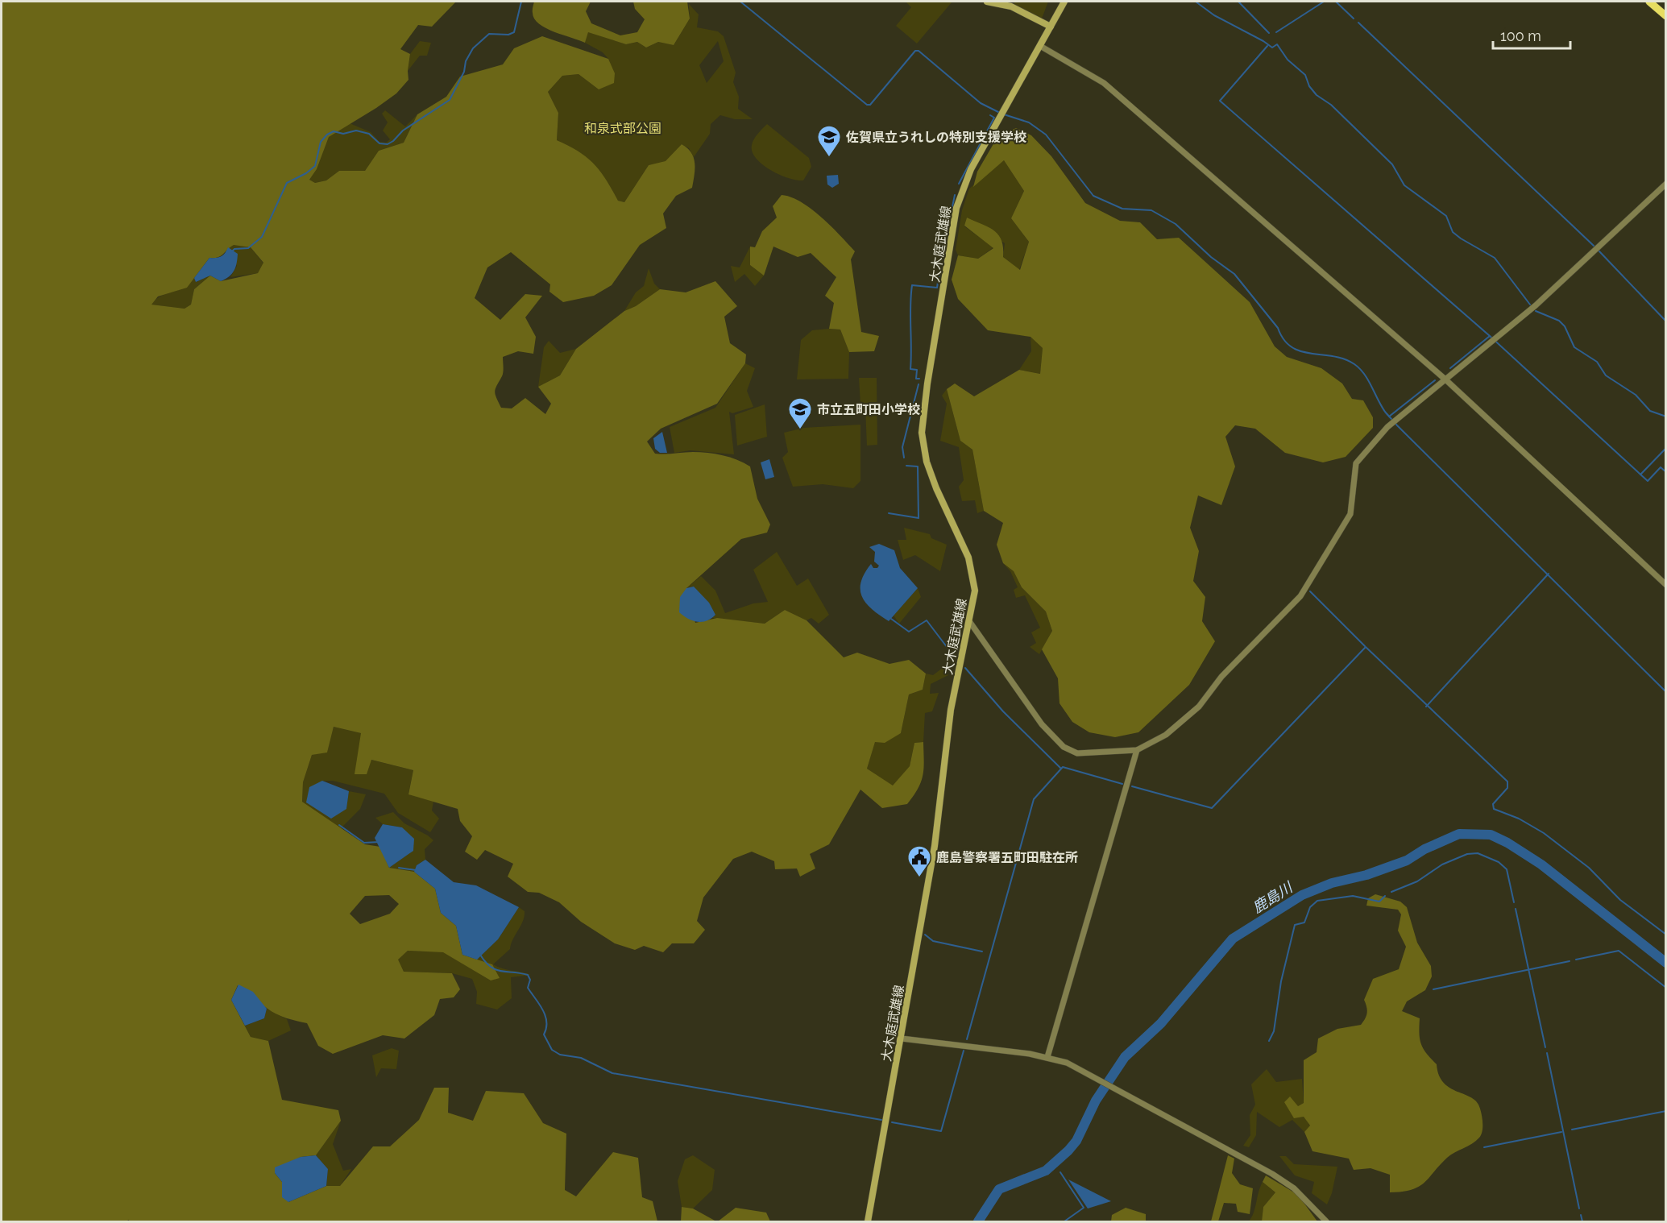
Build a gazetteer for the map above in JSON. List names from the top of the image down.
{
  "streets": {
    "main road": ["大木庭武雄線"]
  },
  "water": ["鹿島川"],
  "parks": ["和泉式部公園"],
  "places": {
    "school or university": ["佐賀県立うれしの特別支援学校", "市立五町田小学校"],
    "public building": ["鹿島警察署五町田駐在所"]
  },
  "scale_bar": "100 m"
}
